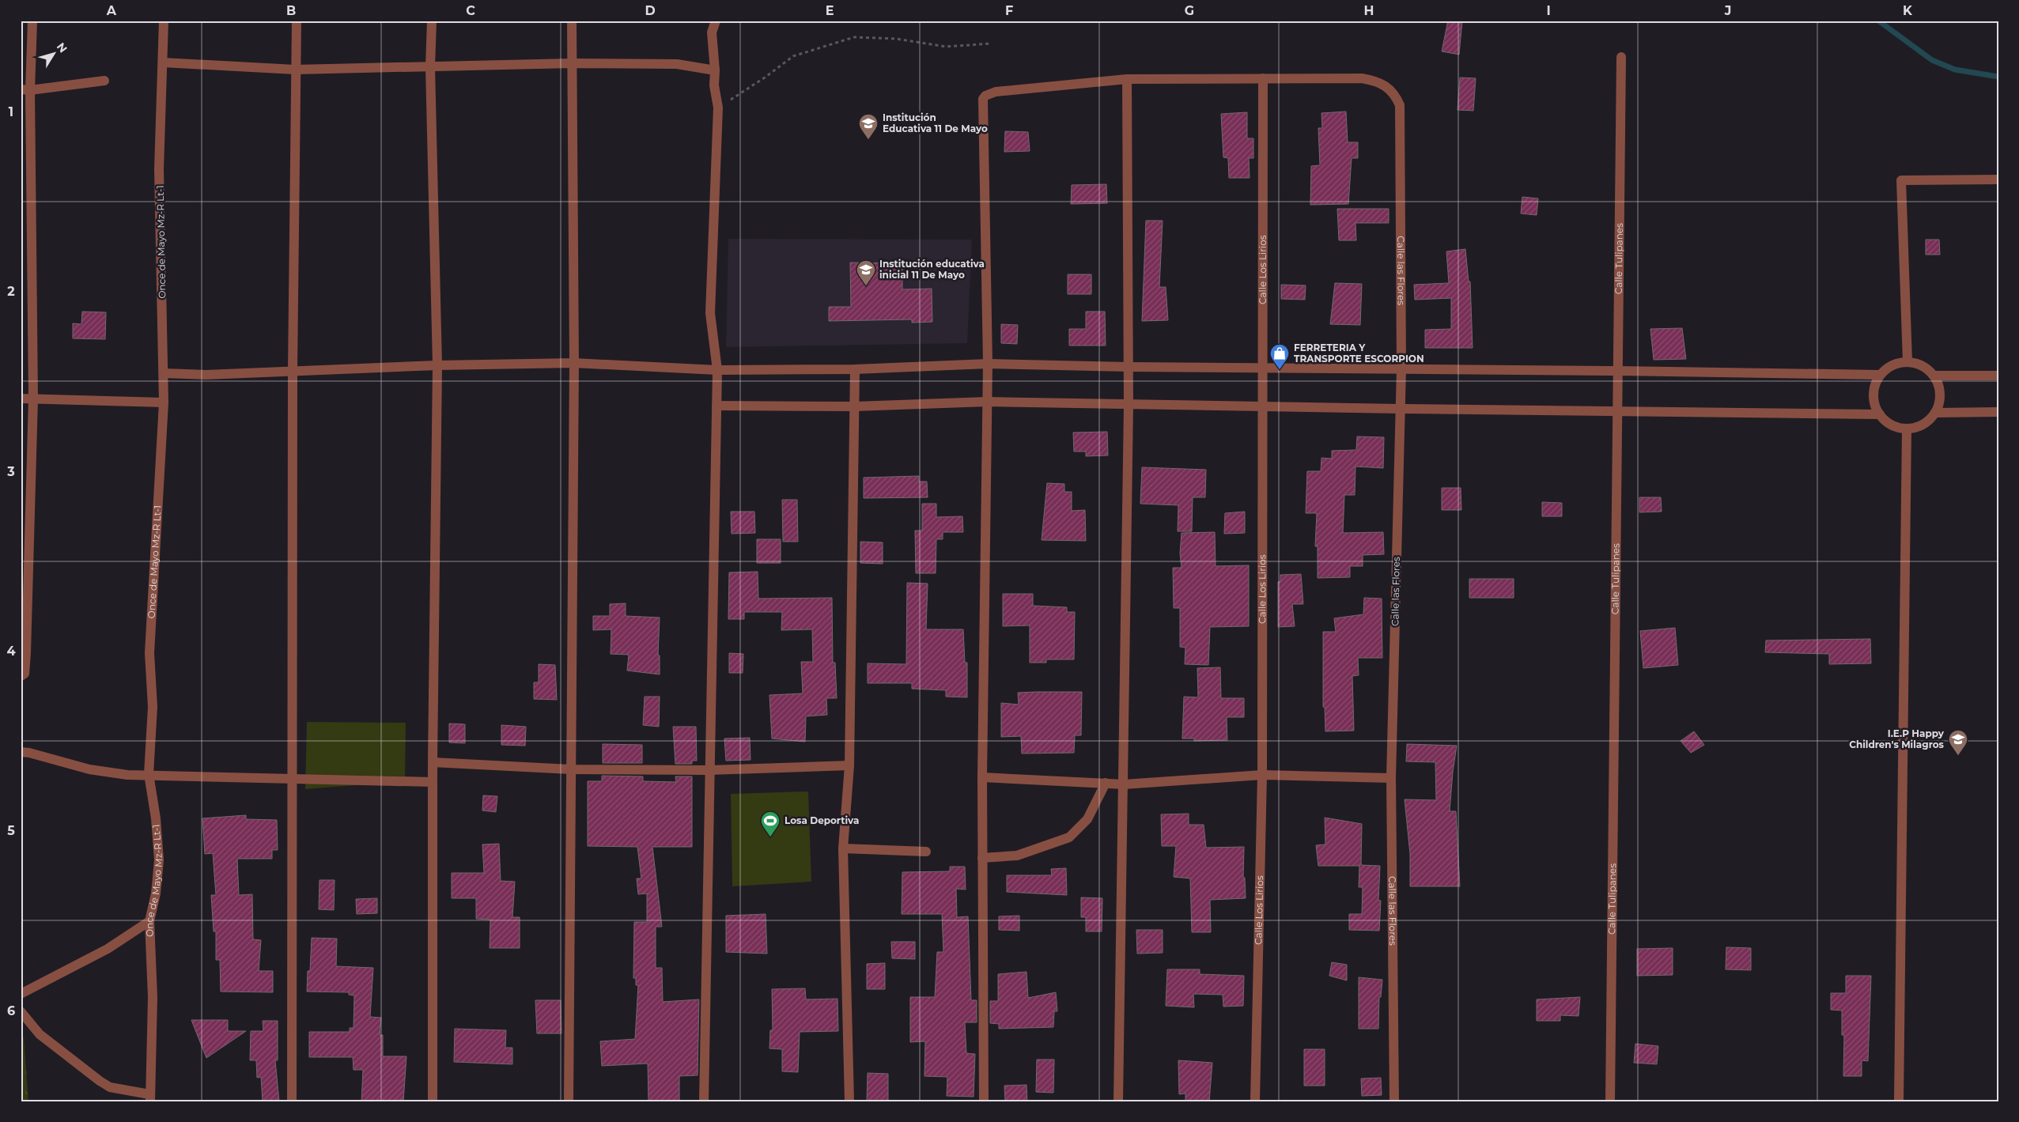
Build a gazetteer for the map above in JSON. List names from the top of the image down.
{
  "streets": {
    "street": [
      "Once de Mayo Mz-R Lt-1",
      "Calle Tulipanes",
      "Calle Los Lirios",
      "Calle las Flores"
    ]
  },
  "crossings": [
    ["Calle Los Lirios", "Calle las Flores"]
  ],
  "places": {
    "school or university": ["Institución Educativa 11 De Mayo", "Institución educativa inicial 11 De Mayo", "I.E.P Happy Children's Milagros"],
    "shop": ["FERRETERIA Y TRANSPORTE ESCORPION"],
    "sports": ["Losa Deportiva"]
  },
  "north": "top right",
  "grid": {
    "columns": [
      "A",
      "B",
      "C",
      "D",
      "E",
      "F",
      "G",
      "H",
      "I",
      "J",
      "K"
    ],
    "rows": [
      "1",
      "2",
      "3",
      "4",
      "5",
      "6"
    ]
  }
}
